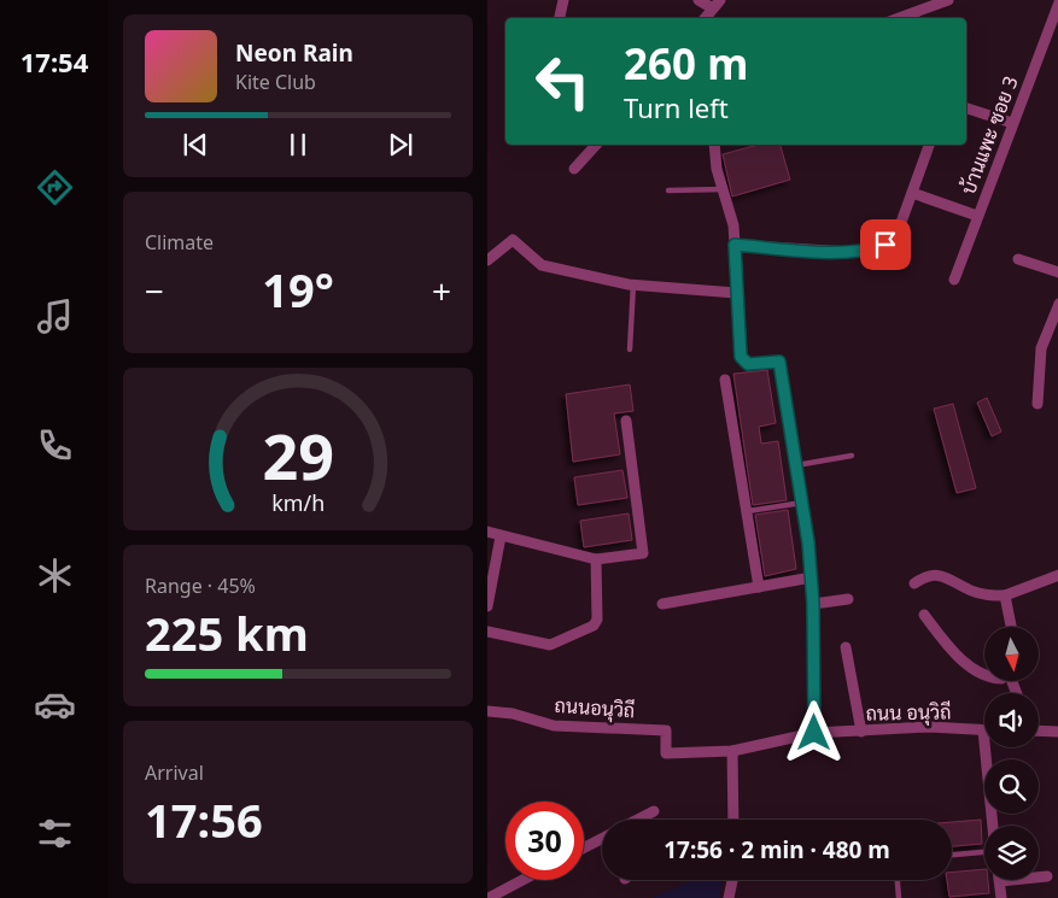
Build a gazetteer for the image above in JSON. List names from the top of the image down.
{
  "streets": {
    "street": ["บ้านแพะ ซอย 3", "ถนนอนุวิถี", "ถนน อนุวิถี"]
  },
  "crossings": [
    ["ถนนอนุวิถี", "ถนน อนุวิถี"]
  ],
  "north": "bottom",
  "page": {
    "tabs": "17:54",
    "turn": ["260 m", "Turn left"],
    "song": ["Neon Rain", "Kite Club"],
    "tile": [
      "Climate",
      ["Range · 45%", "225 km"],
      ["Arrival", "17:56"]
    ],
    "heat": ["−", "19°", "+"],
    "limit": "30",
    "trip": "17:56 · 2 min · 480 m",
    "gauge": ["29", "km/h"]
  }
}
